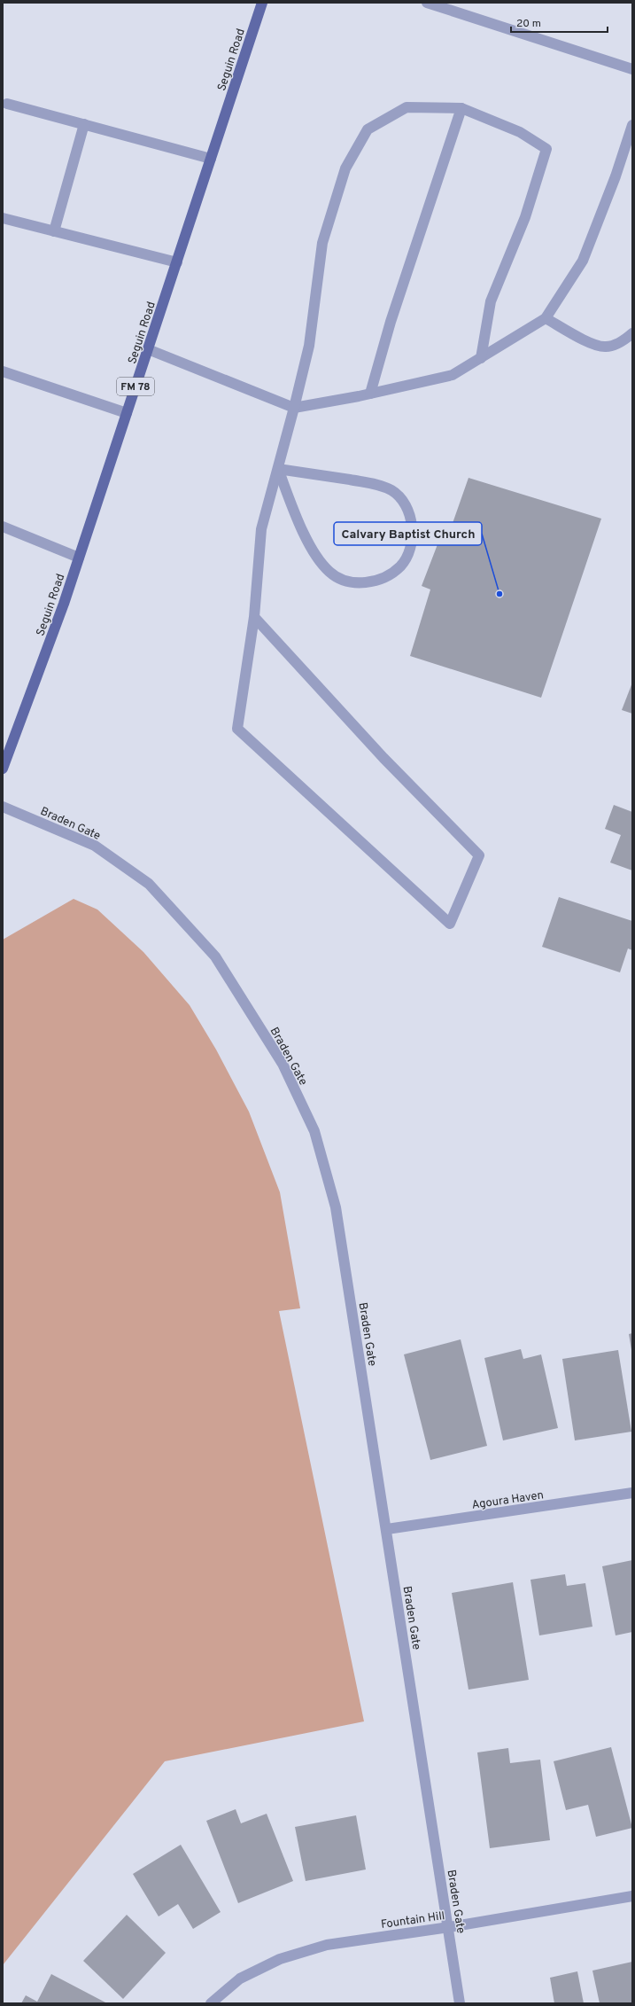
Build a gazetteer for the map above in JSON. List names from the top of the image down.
{
  "streets": {
    "main road": ["Seguin Road", "FM 78"],
    "street": ["Braden Gate", "Agoura Haven", "Fountain Hill"]
  },
  "crossings": [
    ["Braden Gate", "Agoura Haven"],
    ["Braden Gate", "Fountain Hill"]
  ],
  "places": ["Calvary Baptist Church"],
  "scale_bar": "20 m"
}
